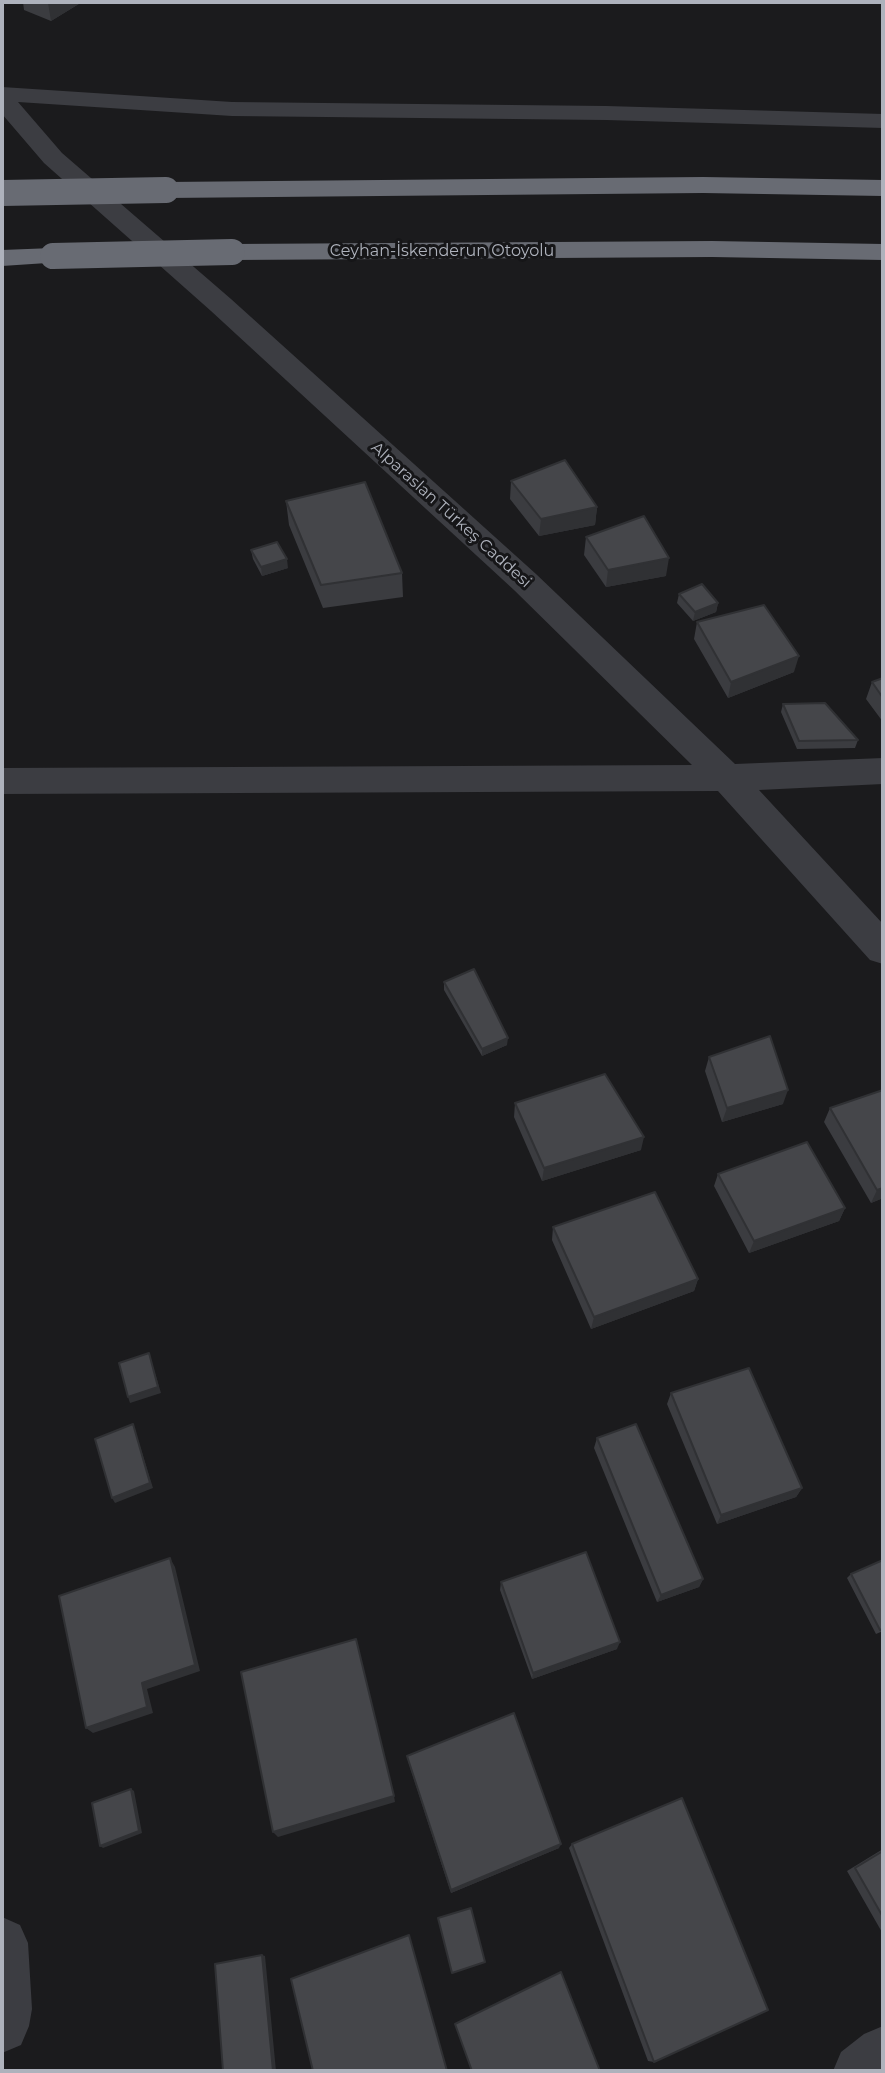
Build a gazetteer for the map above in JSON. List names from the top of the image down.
{
  "streets": {
    "highway": ["Ceyhan-İskenderun Otoyolu"],
    "street": ["Alparaslan Türkeş Caddesi"]
  }
}
